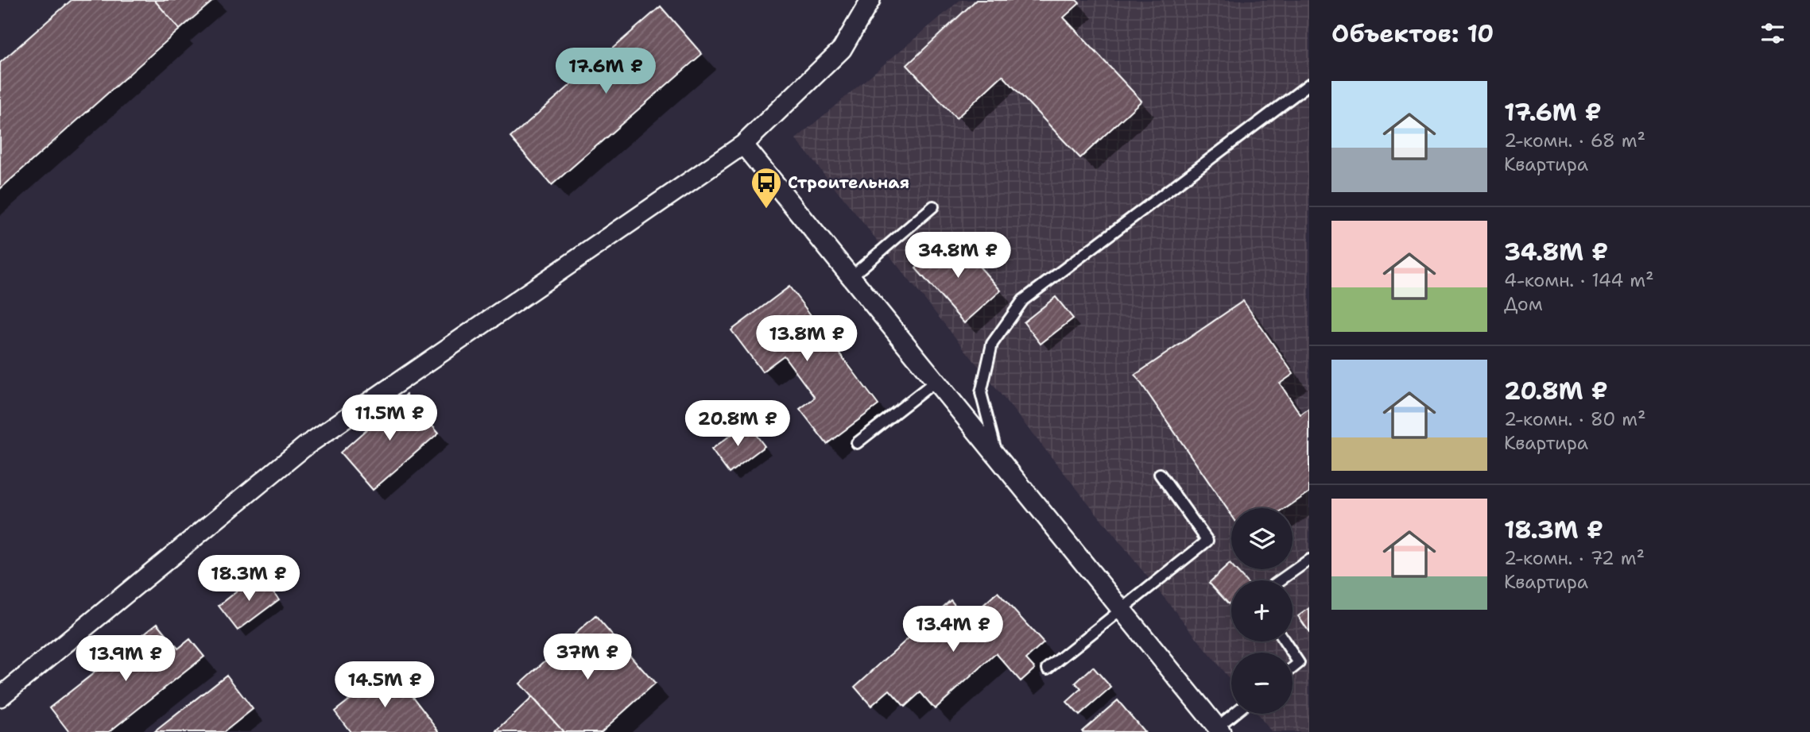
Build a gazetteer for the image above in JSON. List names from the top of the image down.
{
  "places": {
    "bus stop": ["Строительная"]
  },
  "page": {
    "heading": "Объектов: 10",
    "price": [
      "17.6M ₽",
      "34.8M ₽",
      "13.8M ₽",
      "11.5M ₽",
      "20.8M ₽",
      "18.3M ₽",
      "13.4M ₽",
      "37M ₽",
      "13.9M ₽",
      "14.5M ₽"
    ],
    "list": [
      {
        "name": "17.6M ₽",
        "note": "2-комн. · 68 m² · Квартира"
      },
      {
        "name": "34.8M ₽",
        "note": "4-комн. · 144 m² · Дом"
      },
      {
        "name": "20.8M ₽",
        "note": "2-комн. · 80 m² · Квартира"
      },
      {
        "name": "18.3M ₽",
        "note": "2-комн. · 72 m² · Квартира"
      }
    ],
    "map_buttons": ["+", "−"]
  }
}
